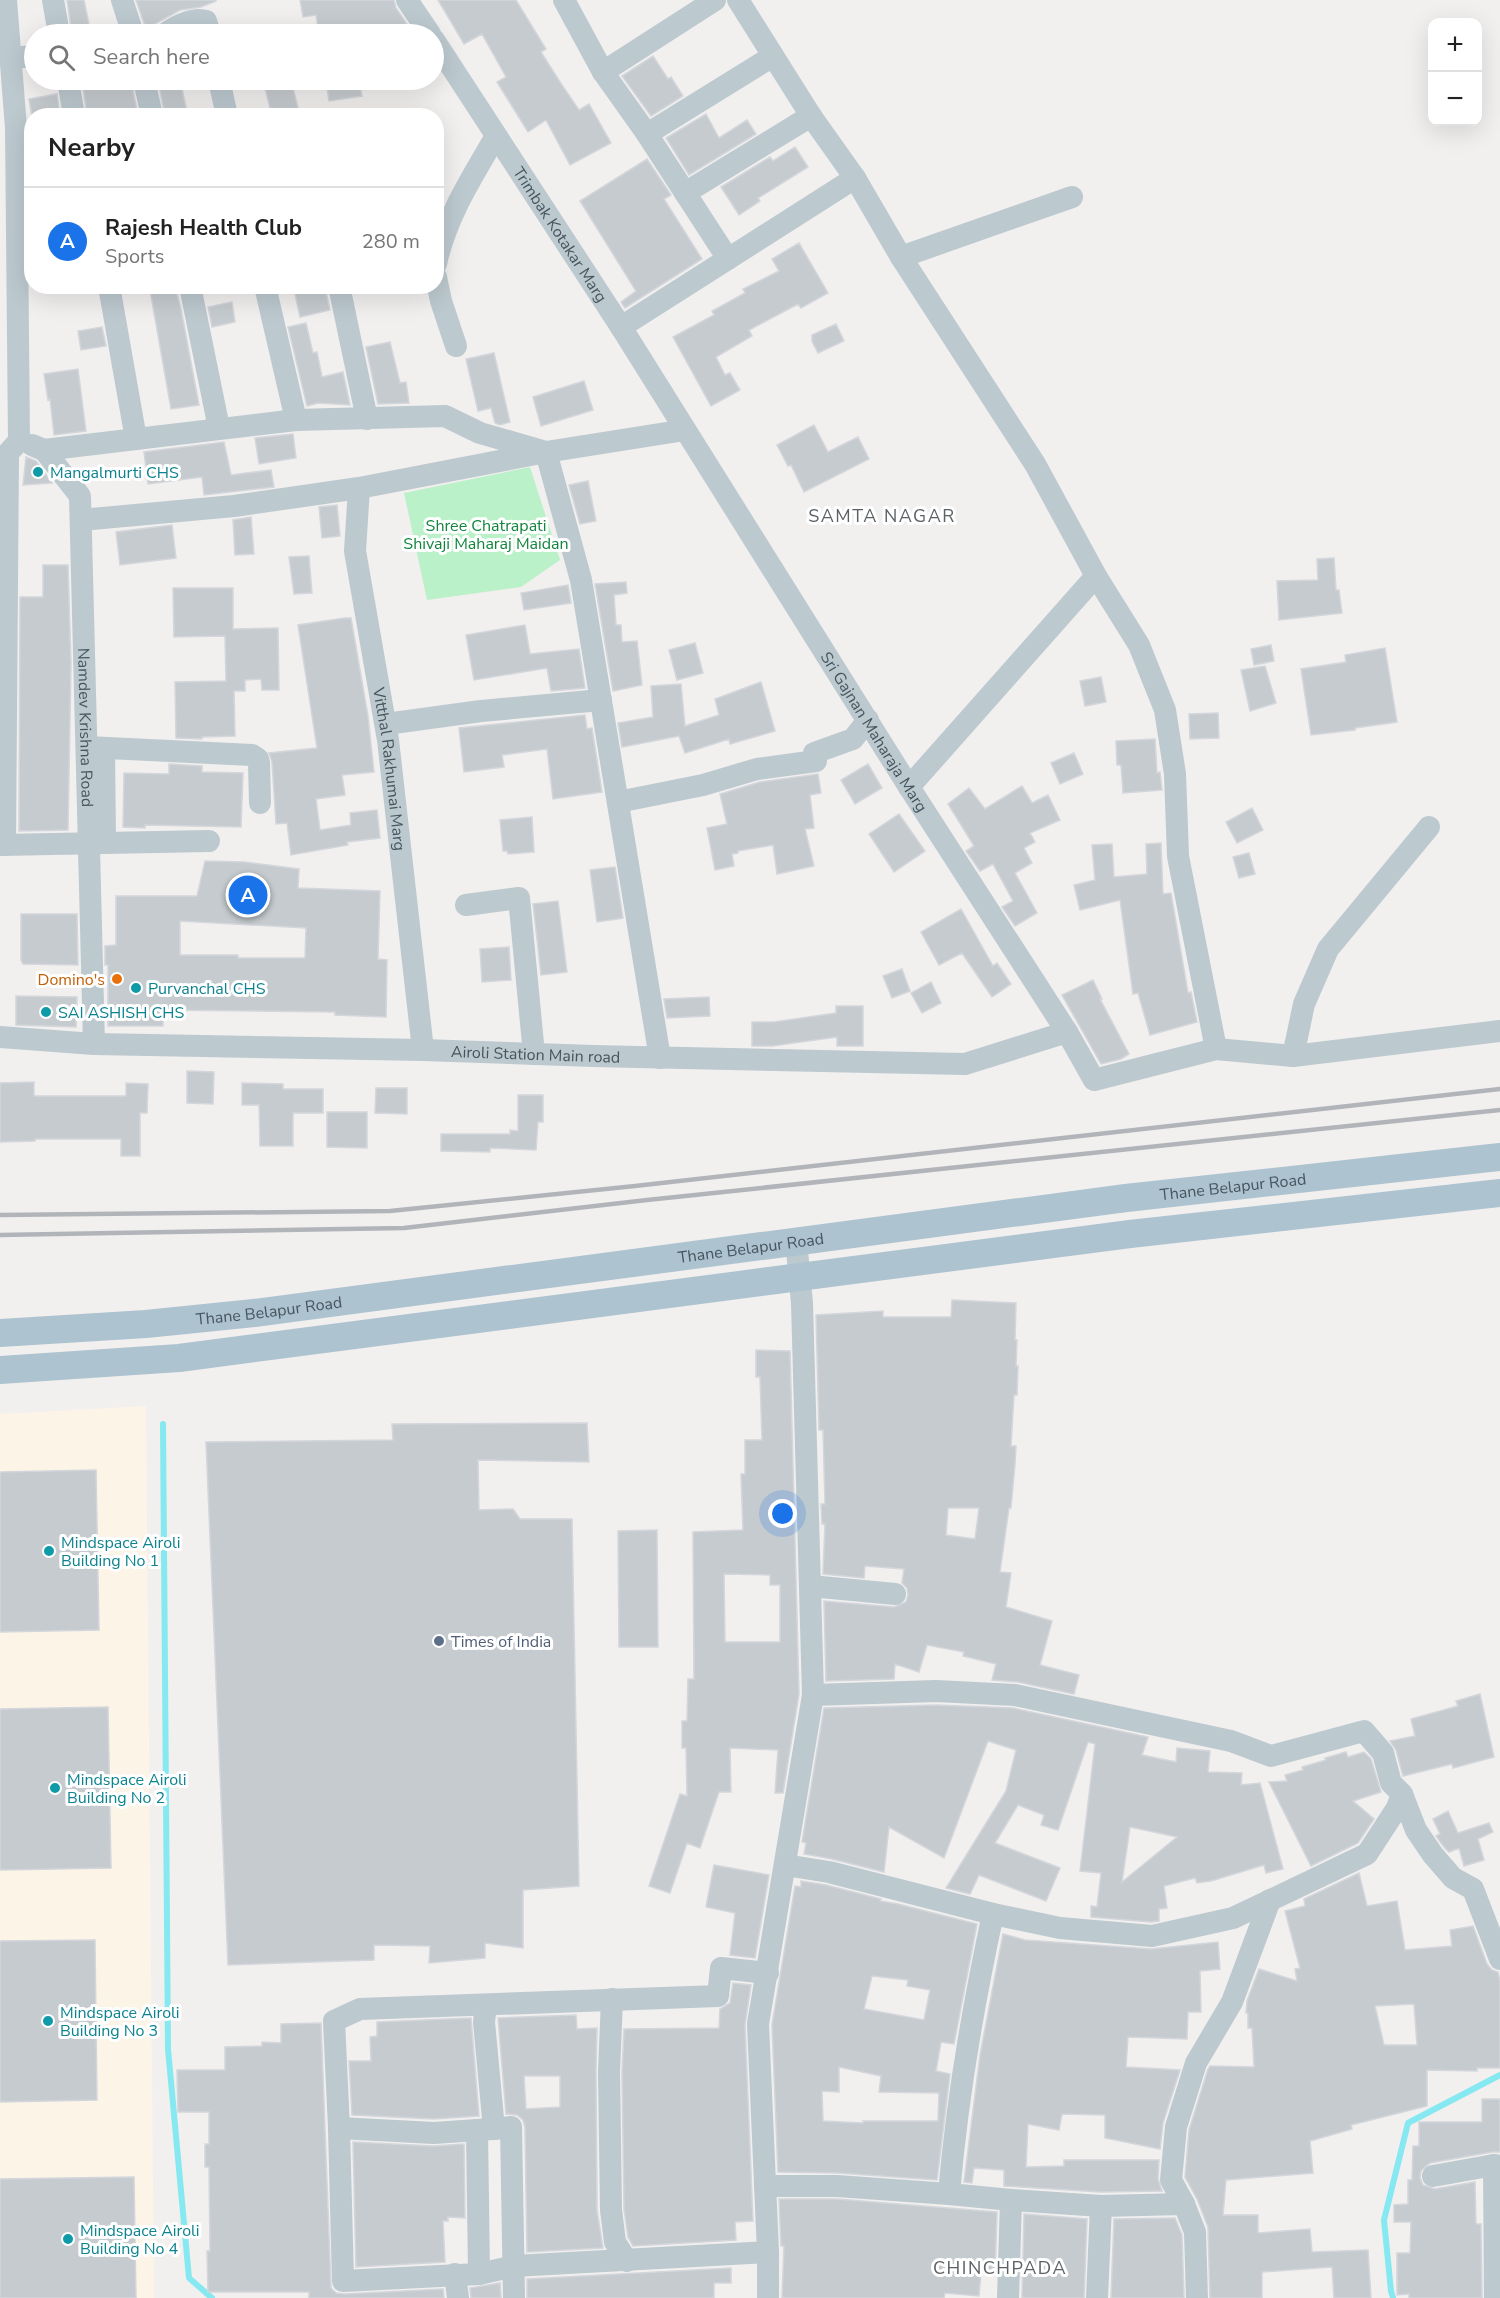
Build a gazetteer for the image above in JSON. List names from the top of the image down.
{
  "streets": {
    "main road": ["Thane Belapur Road"],
    "street": [
      "Trimbak Kotakar Marg",
      "Namdev Krishna Road",
      "Sri Gajnan Maharaja Marg",
      "Vitthal Rakhumai Marg",
      "Airoli Station Main road"
    ]
  },
  "crossings": [
    ["Trimbak Kotakar Marg", "Sri Gajnan Maharaja Marg"],
    ["Namdev Krishna Road", "Airoli Station Main road"],
    ["Sri Gajnan Maharaja Marg", "Airoli Station Main road"],
    ["Vitthal Rakhumai Marg", "Airoli Station Main road"]
  ],
  "districts": ["SAMTA NAGAR", "CHINCHPADA"],
  "parks": ["Shree Chatrapati Shivaji Maharaj Maidan"],
  "places": [
    "Mangalmurti CHS",
    "Domino's",
    "Purvanchal CHS",
    "SAI ASHISH CHS",
    "Mindspace Airoli Building No 1",
    "Times of India",
    "Mindspace Airoli Building No 2",
    "Mindspace Airoli Building No 3",
    "Mindspace Airoli Building No 4"
  ],
  "page": {
    "map_buttons": ["+", "−"],
    "search": "Search here",
    "heading": "Nearby",
    "list": [
      {
        "mark": "A",
        "name": "Rajesh Health Club",
        "note": "Sports",
        "value": "280 m"
      }
    ],
    "pins": "A"
  }
}
